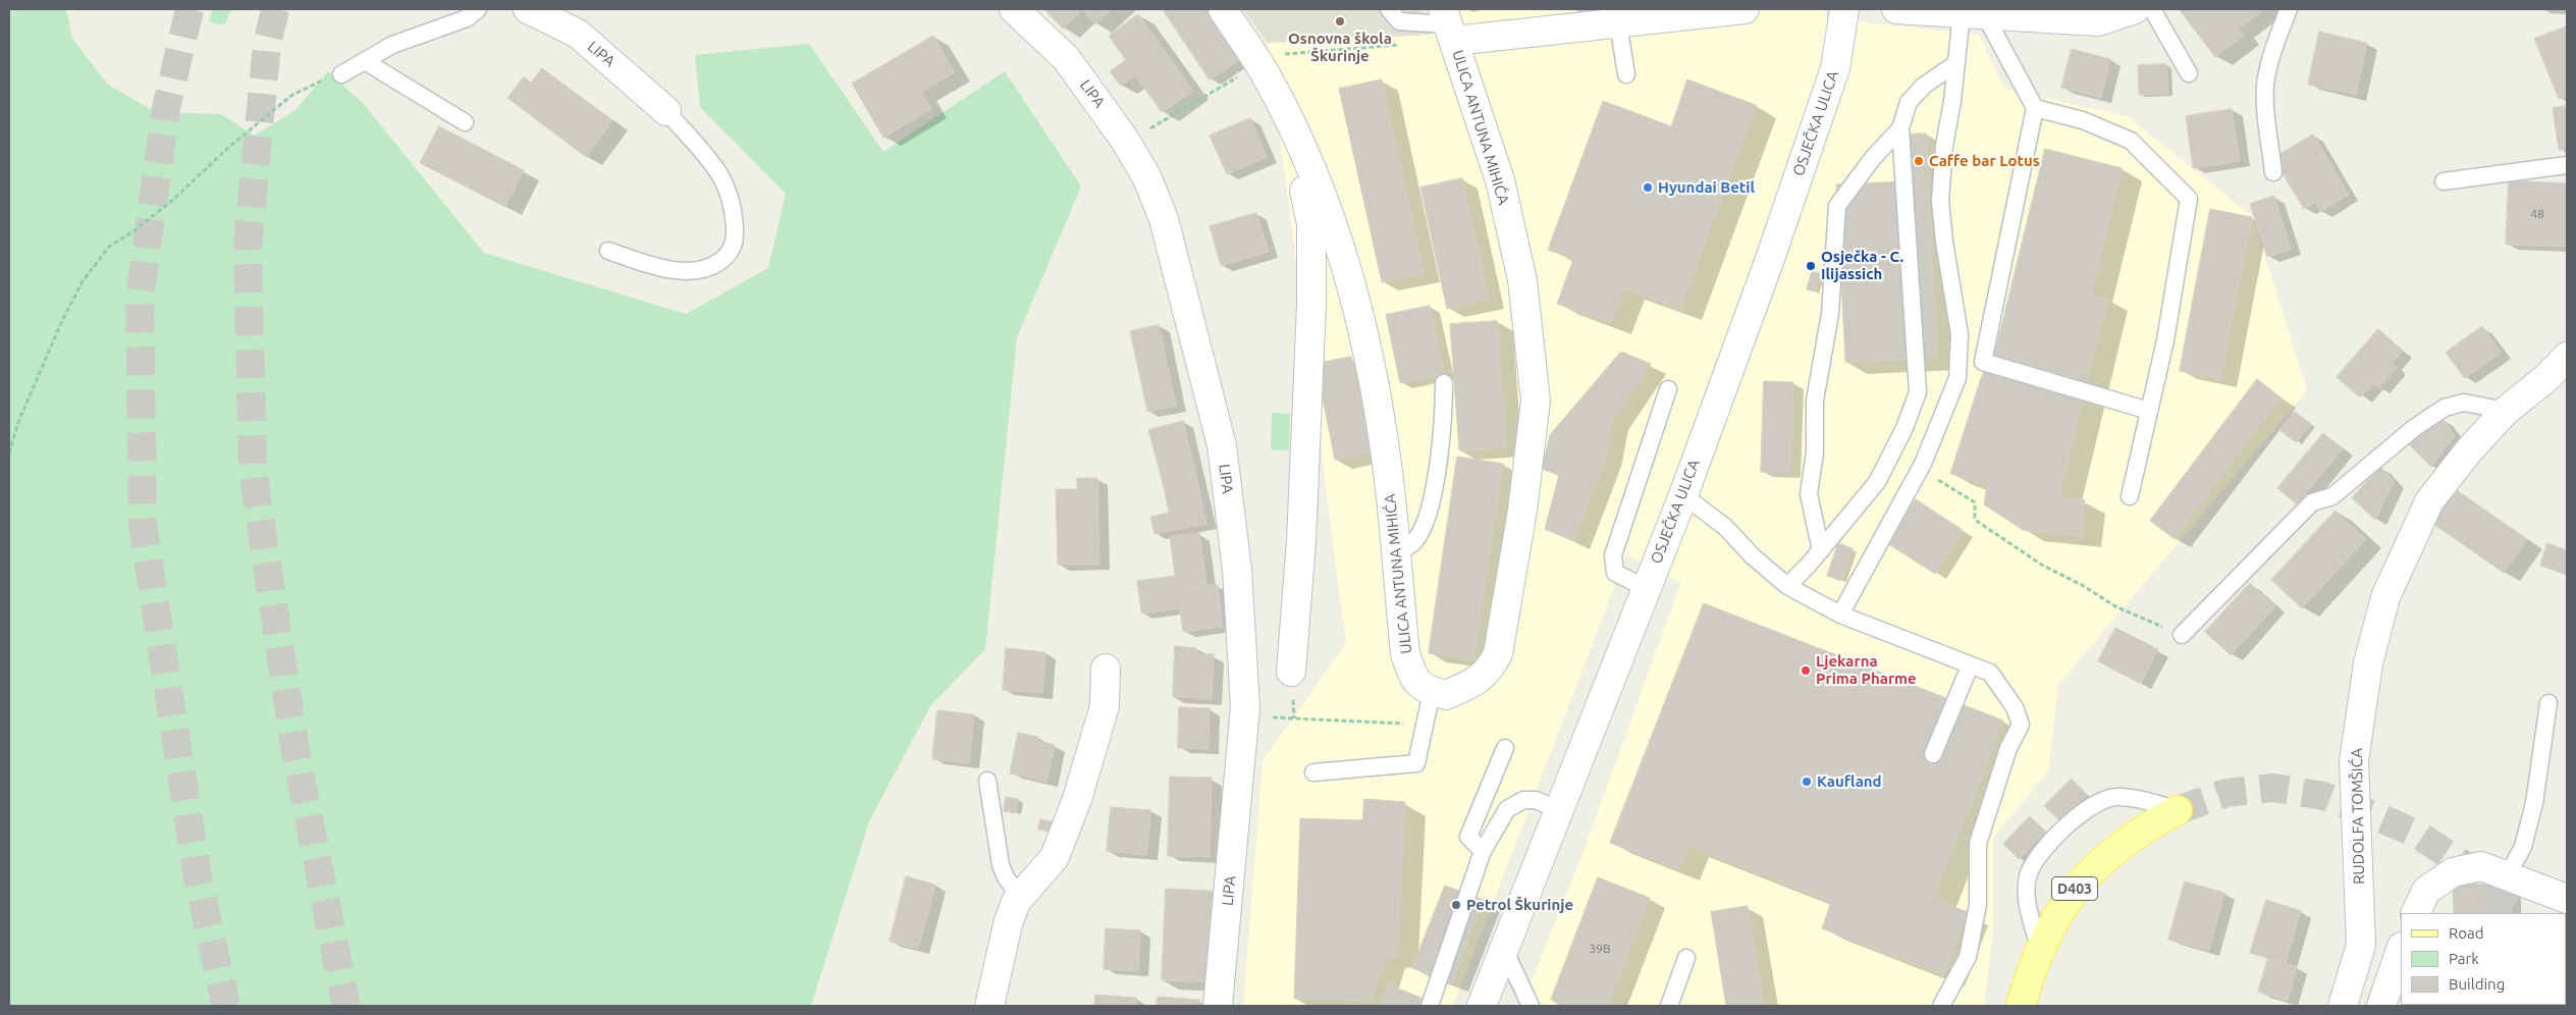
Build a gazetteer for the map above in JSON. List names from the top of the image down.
{
  "streets": {
    "main road": ["D403"],
    "street": [
      "LIPA",
      "OSJEČKA ULICA",
      "ULICA ANTUNA MIHIĆA",
      "RUDOLFA TOMŠIĆA"
    ]
  },
  "places": [
    "Osnovna škola Škurinje",
    "Caffe bar Lotus",
    "Hyundai Betil",
    "Osječka - C. Ilijassich",
    "Ljekarna Prima Pharme",
    "Kaufland",
    "Petrol Škurinje"
  ],
  "house_numbers": ["48", "39B"],
  "legend": ["Road", "Park", "Building"]
}
